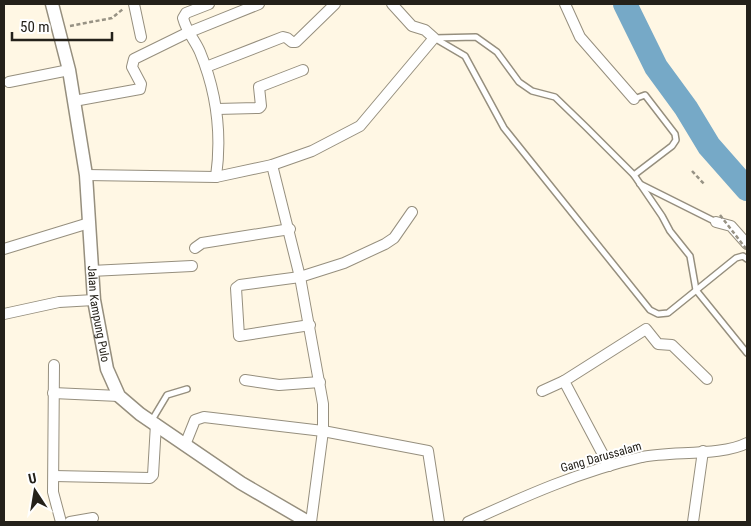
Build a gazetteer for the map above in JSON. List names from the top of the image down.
{
  "streets": {
    "street": ["Jalan Kampung Pulo", "Gang Darussalam"]
  },
  "scale_bar": "50 m",
  "north": "top"
}
